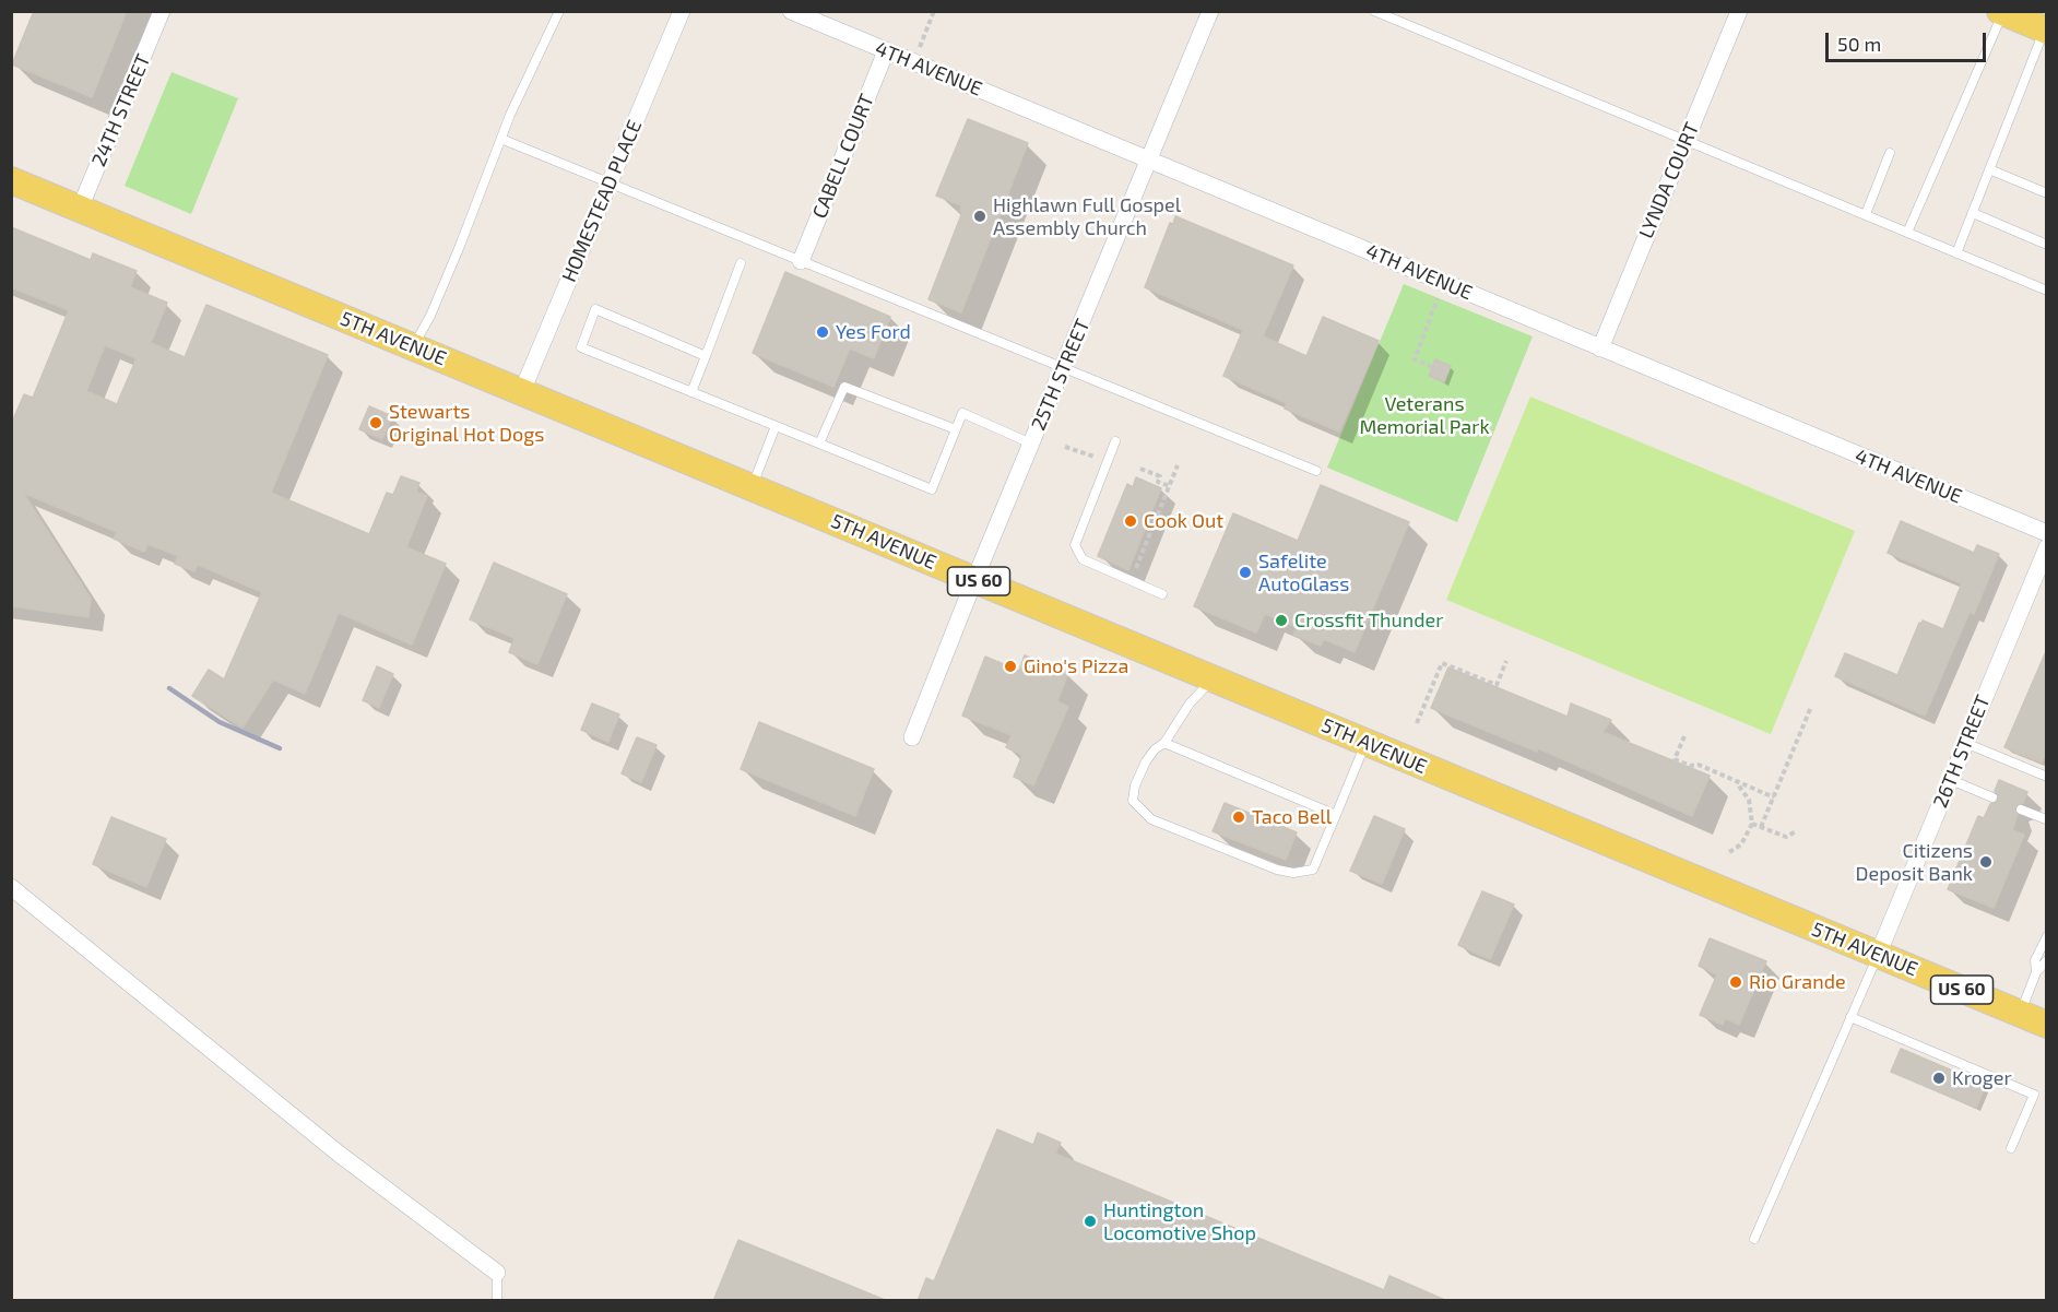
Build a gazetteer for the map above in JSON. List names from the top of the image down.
{
  "streets": {
    "main road": ["5TH AVENUE", "US 60"],
    "street": [
      "4TH AVENUE",
      "24TH STREET",
      "CABELL COURT",
      "LYNDA COURT",
      "HOMESTEAD PLACE",
      "25TH STREET",
      "26TH STREET"
    ]
  },
  "crossings": [
    ["4TH AVENUE", "CABELL COURT"],
    ["4TH AVENUE", "LYNDA COURT"],
    ["4TH AVENUE", "25TH STREET"],
    ["24TH STREET", "5TH AVENUE"],
    ["HOMESTEAD PLACE", "5TH AVENUE"],
    ["5TH AVENUE", "25TH STREET"],
    ["5TH AVENUE", "26TH STREET"]
  ],
  "parks": ["Veterans Memorial Park"],
  "places": [
    "Highlawn Full Gospel Assembly Church",
    "Yes Ford",
    "Stewarts Original Hot Dogs",
    "Cook Out",
    "Safelite AutoGlass",
    "Crossfit Thunder",
    "Gino's Pizza",
    "Taco Bell",
    "Citizens Deposit Bank",
    "Rio Grande",
    "Kroger",
    "Huntington Locomotive Shop"
  ],
  "scale_bar": "50 m"
}
